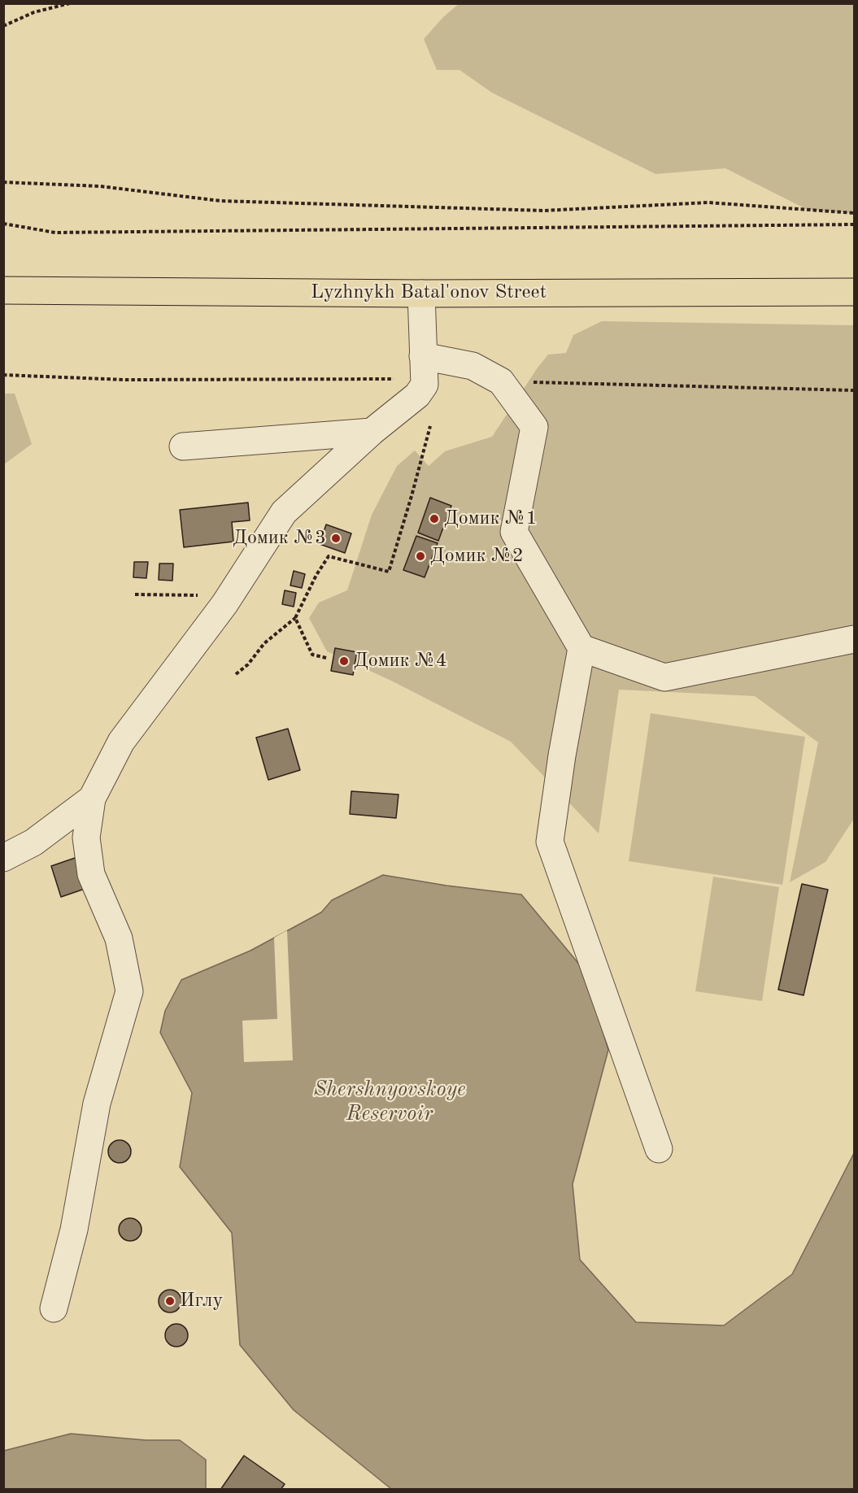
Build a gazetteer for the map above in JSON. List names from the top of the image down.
{
  "streets": {
    "main road": ["Lyzhnykh Batal'onov Street"]
  },
  "water": ["Shershnyovskoye Reservoir"],
  "places": [
    "Домик №1",
    "Домик №3",
    "Домик №2",
    "Домик №4",
    "Иглу"
  ]
}
